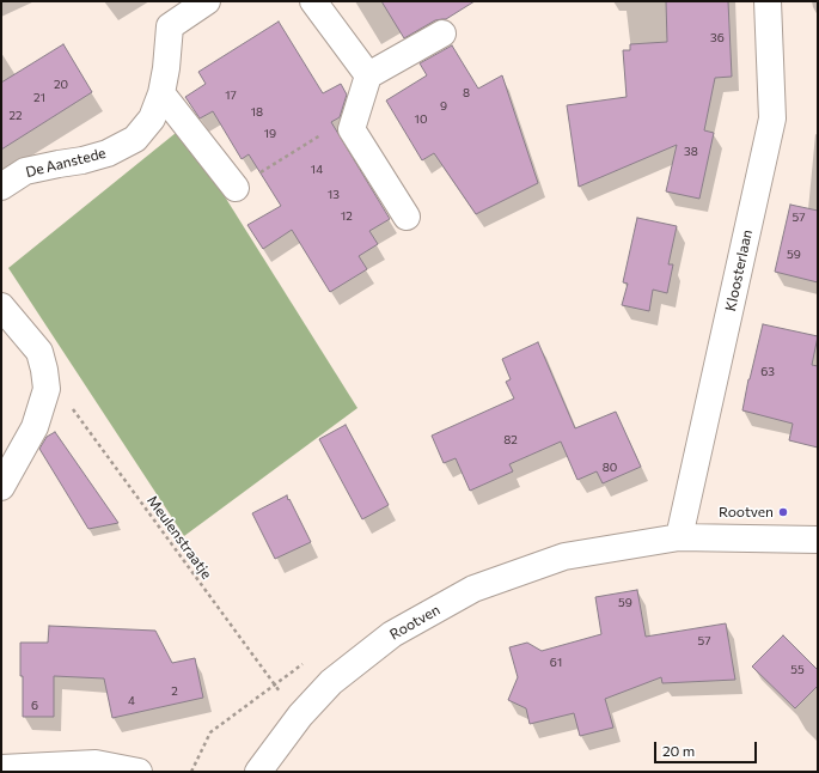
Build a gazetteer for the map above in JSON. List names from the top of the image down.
{
  "streets": {
    "street": ["De Aanstede", "Kloosterlaan", "Rootven"],
    "path": ["Meulenstraatje"]
  },
  "crossings": [
    ["Kloosterlaan", "Rootven"],
    ["Meulenstraatje", "Rootven"]
  ],
  "places": ["Rootven"],
  "house_numbers": [
    "36",
    "20",
    "8",
    "17",
    "21",
    "9",
    "18",
    "22",
    "10",
    "19",
    "38",
    "14",
    "13",
    "12",
    "57",
    "59",
    "63",
    "82",
    "80",
    "59",
    "57",
    "61",
    "55",
    "2",
    "4",
    "6"
  ],
  "scale_bar": "20 m"
}
